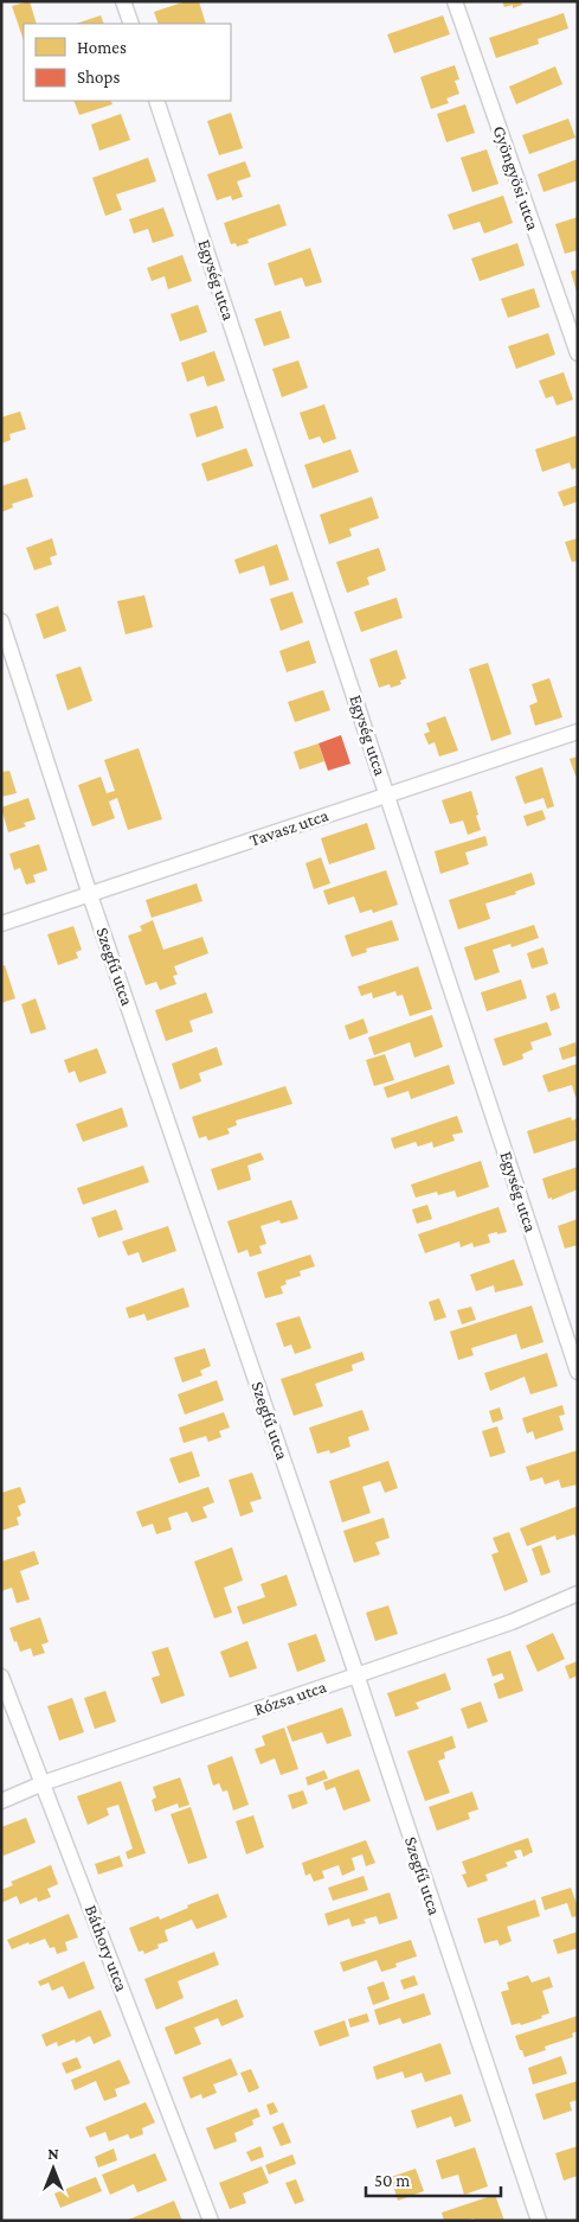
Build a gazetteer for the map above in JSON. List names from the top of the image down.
{
  "streets": {
    "street": [
      "Gyöngyösi utca",
      "Egység utca",
      "Tavasz utca",
      "Szegfű utca",
      "Rózsa utca",
      "Báthory utca"
    ]
  },
  "crossings": [
    ["Egység utca", "Tavasz utca"],
    ["Tavasz utca", "Szegfű utca"],
    ["Szegfű utca", "Rózsa utca"],
    ["Rózsa utca", "Báthory utca"]
  ],
  "legend": ["Homes", "Shops"],
  "scale_bar": "50 m",
  "north": "top"
}
